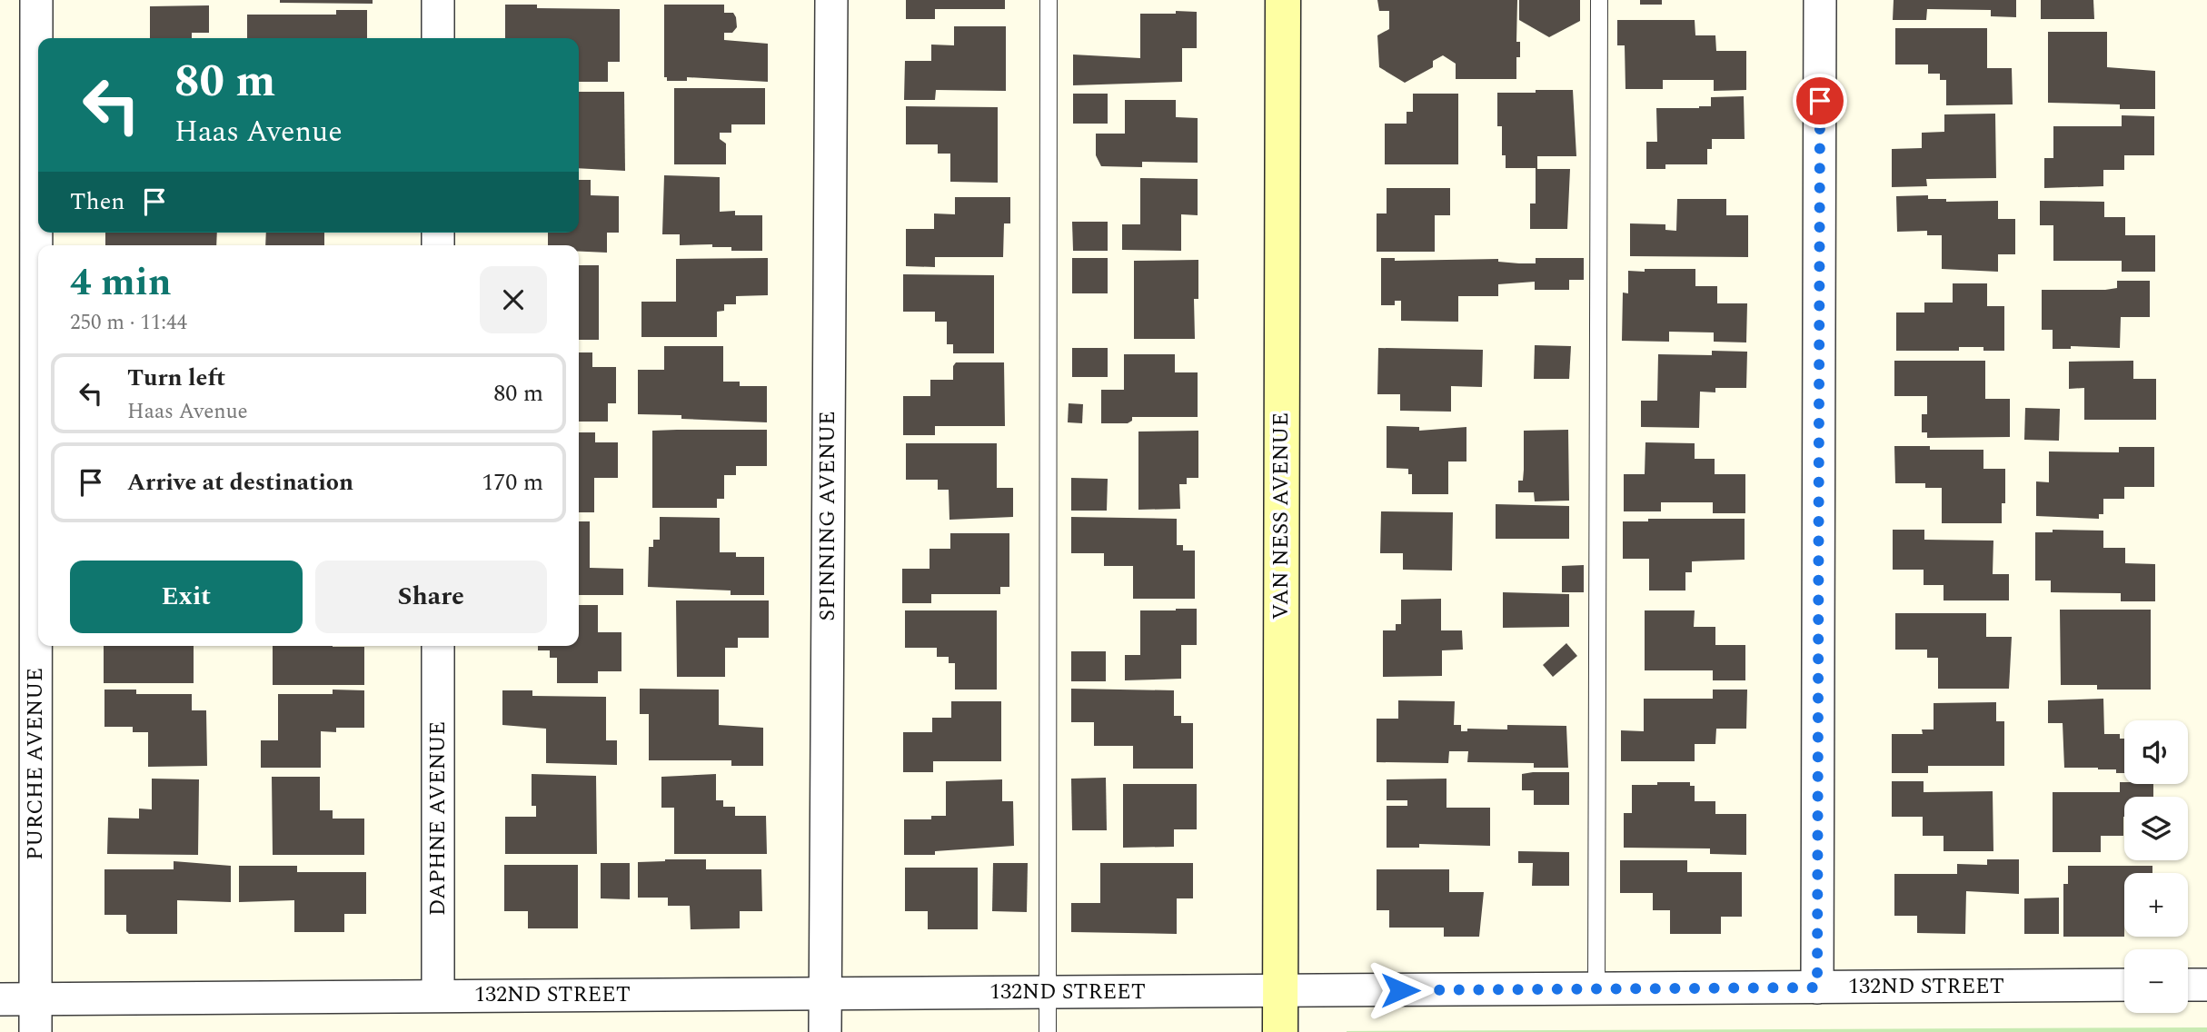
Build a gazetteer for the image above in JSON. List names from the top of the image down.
{
  "streets": {
    "main road": ["VAN NESS AVENUE"],
    "street": [
      "SPINNING AVENUE",
      "PURCHE AVENUE",
      "DAPHNE AVENUE",
      "132ND STREET"
    ]
  },
  "crossings": [
    ["SPINNING AVENUE", "132ND STREET"],
    ["VAN NESS AVENUE", "132ND STREET"],
    ["PURCHE AVENUE", "132ND STREET"],
    ["DAPHNE AVENUE", "132ND STREET"]
  ],
  "page": {
    "turn": ["80 m", "Haas Avenue"],
    "then": "Then",
    "heading": ["4 min", "250 m · 11:44"],
    "list": [
      {
        "name": "Turn left",
        "note": "Haas Avenue",
        "value": "80 m"
      },
      {
        "name": "Arrive at destination",
        "value": "170 m"
      }
    ],
    "buttons": ["Exit", "Share"],
    "map_buttons": ["+", "−"]
  }
}
